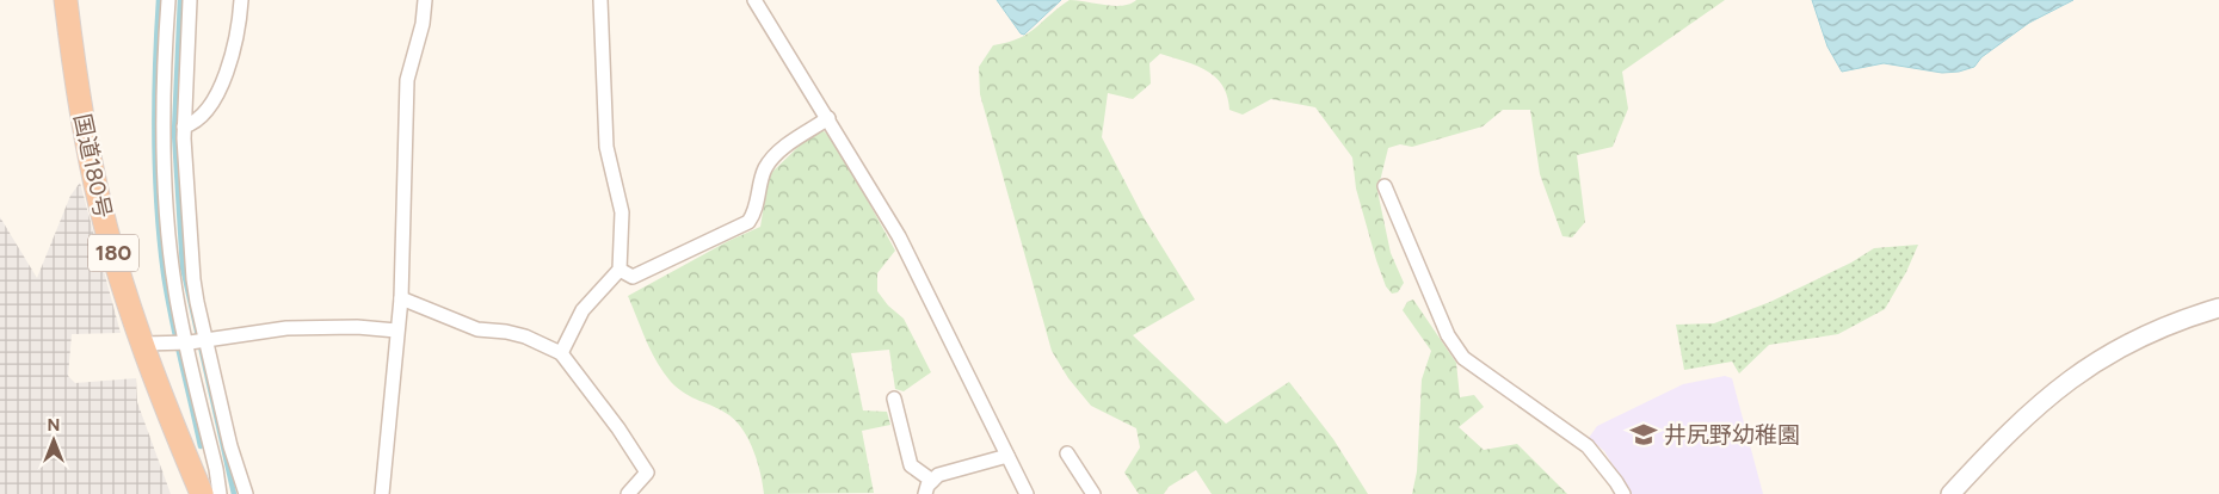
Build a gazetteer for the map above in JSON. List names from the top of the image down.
{
  "streets": {
    "highway": ["国道180号", "180"]
  },
  "places": {
    "school or university": ["井尻野幼稚園"]
  },
  "north": "top"
}
